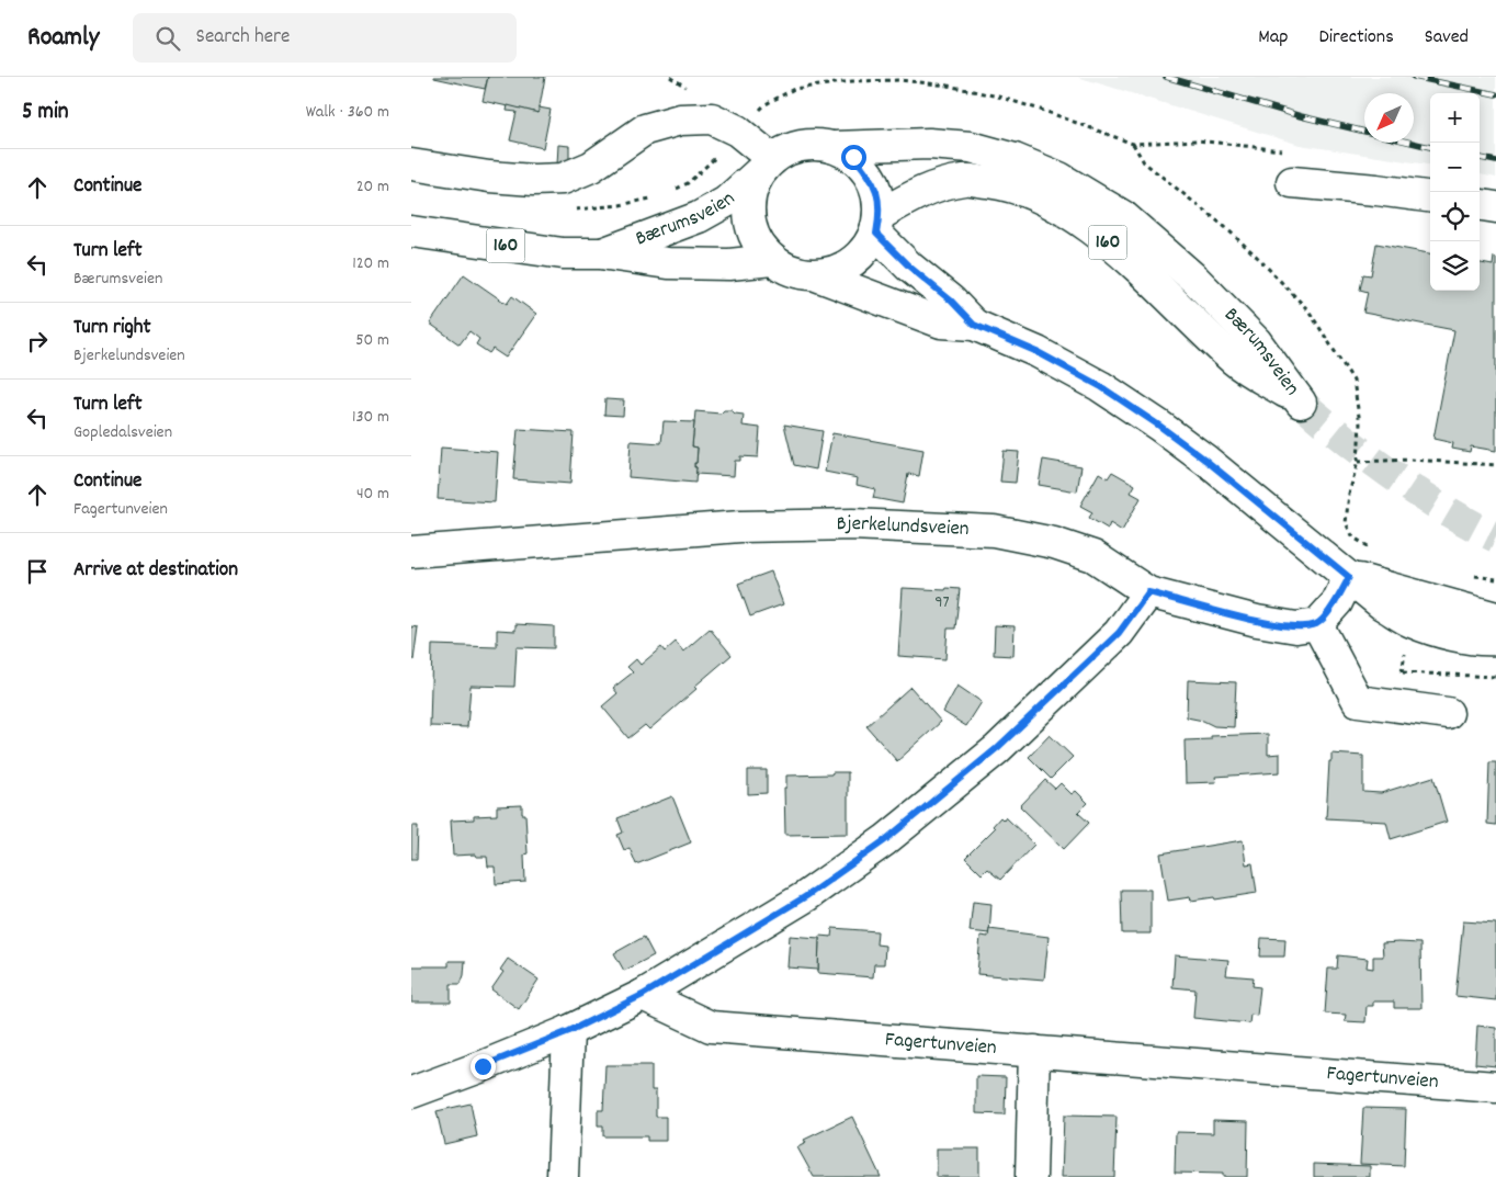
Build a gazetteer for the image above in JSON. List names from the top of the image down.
{
  "streets": {
    "main road": [
      "Bærumsveien",
      "160",
      "Bjerkelundsveien",
      "Fagertunveien"
    ]
  },
  "crossings": [
    ["Bærumsveien", "160"]
  ],
  "house_numbers": ["97"],
  "north": "bottom left",
  "page": {
    "header": "Roamly",
    "search": "Search here",
    "nav": ["Map", "Directions", "Saved"],
    "heading": ["5 min", "Walk · 360 m"],
    "map_buttons": ["+", "−"],
    "list": [
      ["Continue", "20 m"],
      ["Turn left", "Bærumsveien", "120 m"],
      ["Turn right", "Bjerkelundsveien", "50 m"],
      ["Turn left", "Gopledalsveien", "130 m"],
      ["Continue", "Fagertunveien", "40 m"],
      "Arrive at destination"
    ]
  }
}
